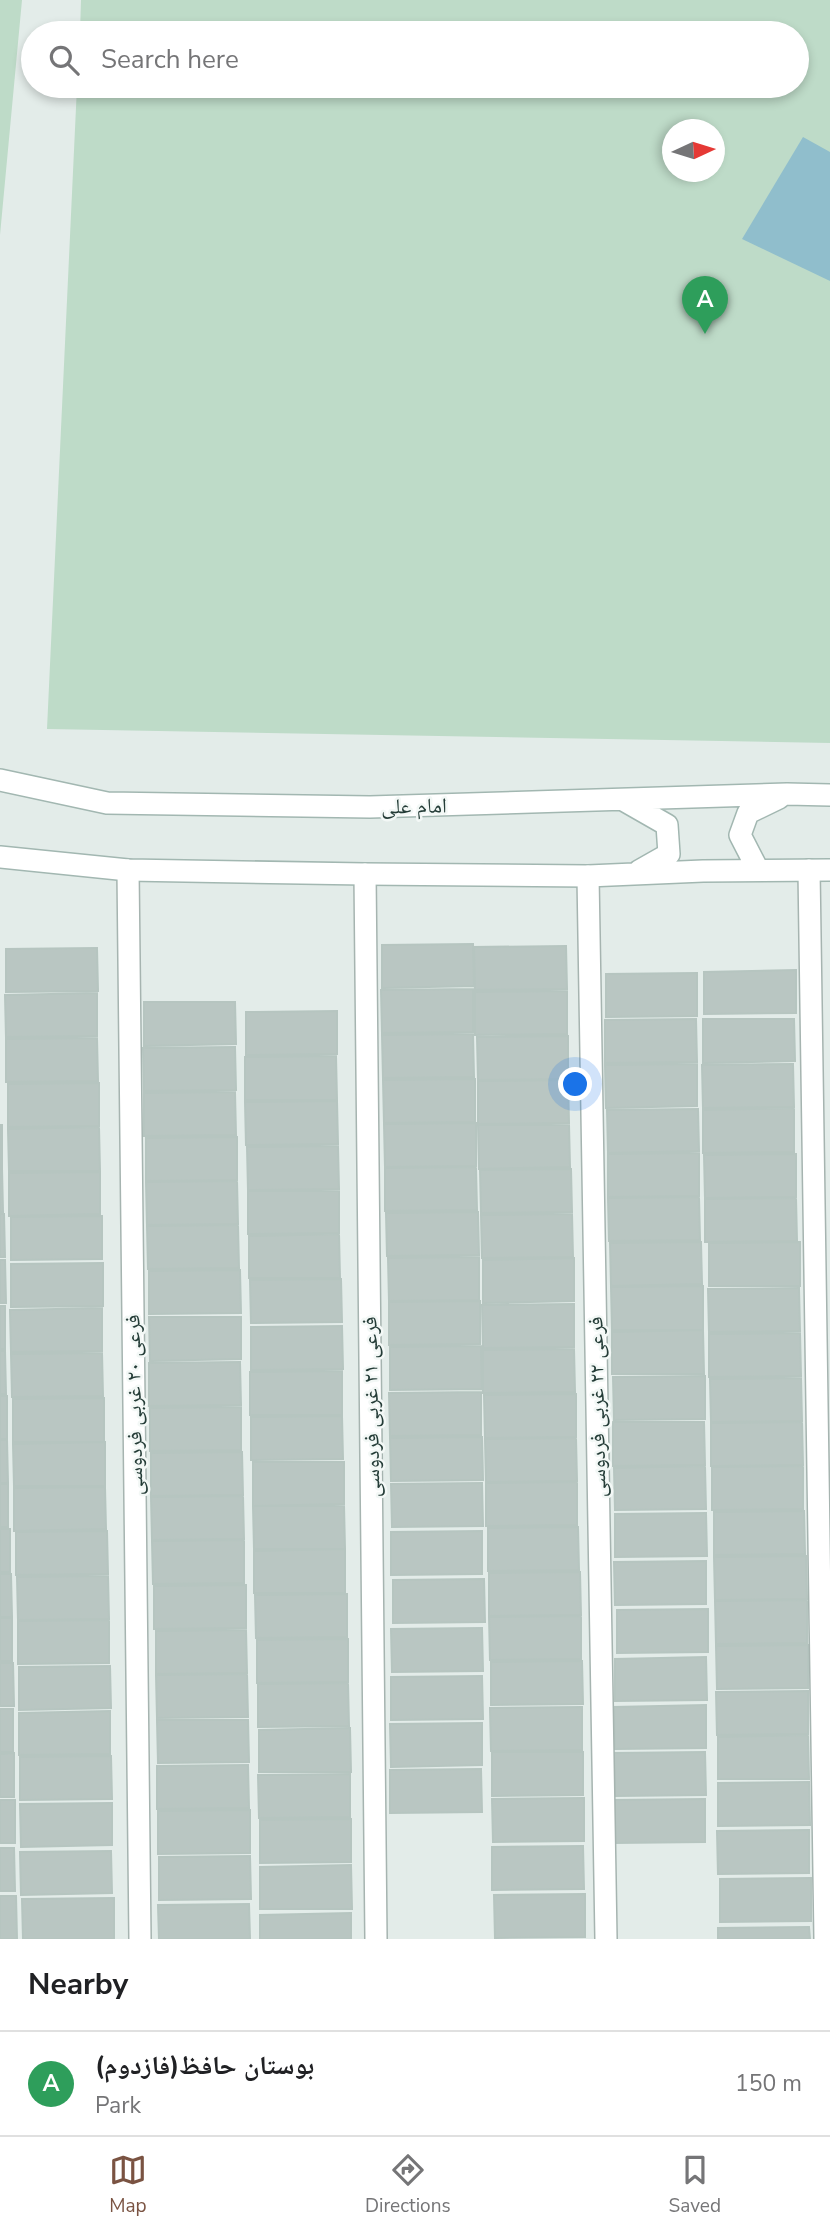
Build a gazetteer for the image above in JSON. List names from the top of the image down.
{
  "streets": {
    "street": [
      "امام علی",
      "فرعی ۲۰ غربی فردوسی",
      "فرعی ۲۱ غربی فردوسی",
      "فرعی ۲۲ غربی فردوسی"
    ]
  },
  "north": "right",
  "page": {
    "search": "Search here",
    "pins": "A",
    "heading": "Nearby",
    "list": [
      {
        "mark": "A",
        "name": "بوستان حافظ(فازدوم)",
        "note": "Park",
        "value": "150 m"
      }
    ],
    "nav": ["Map", "Directions", "Saved"]
  }
}
